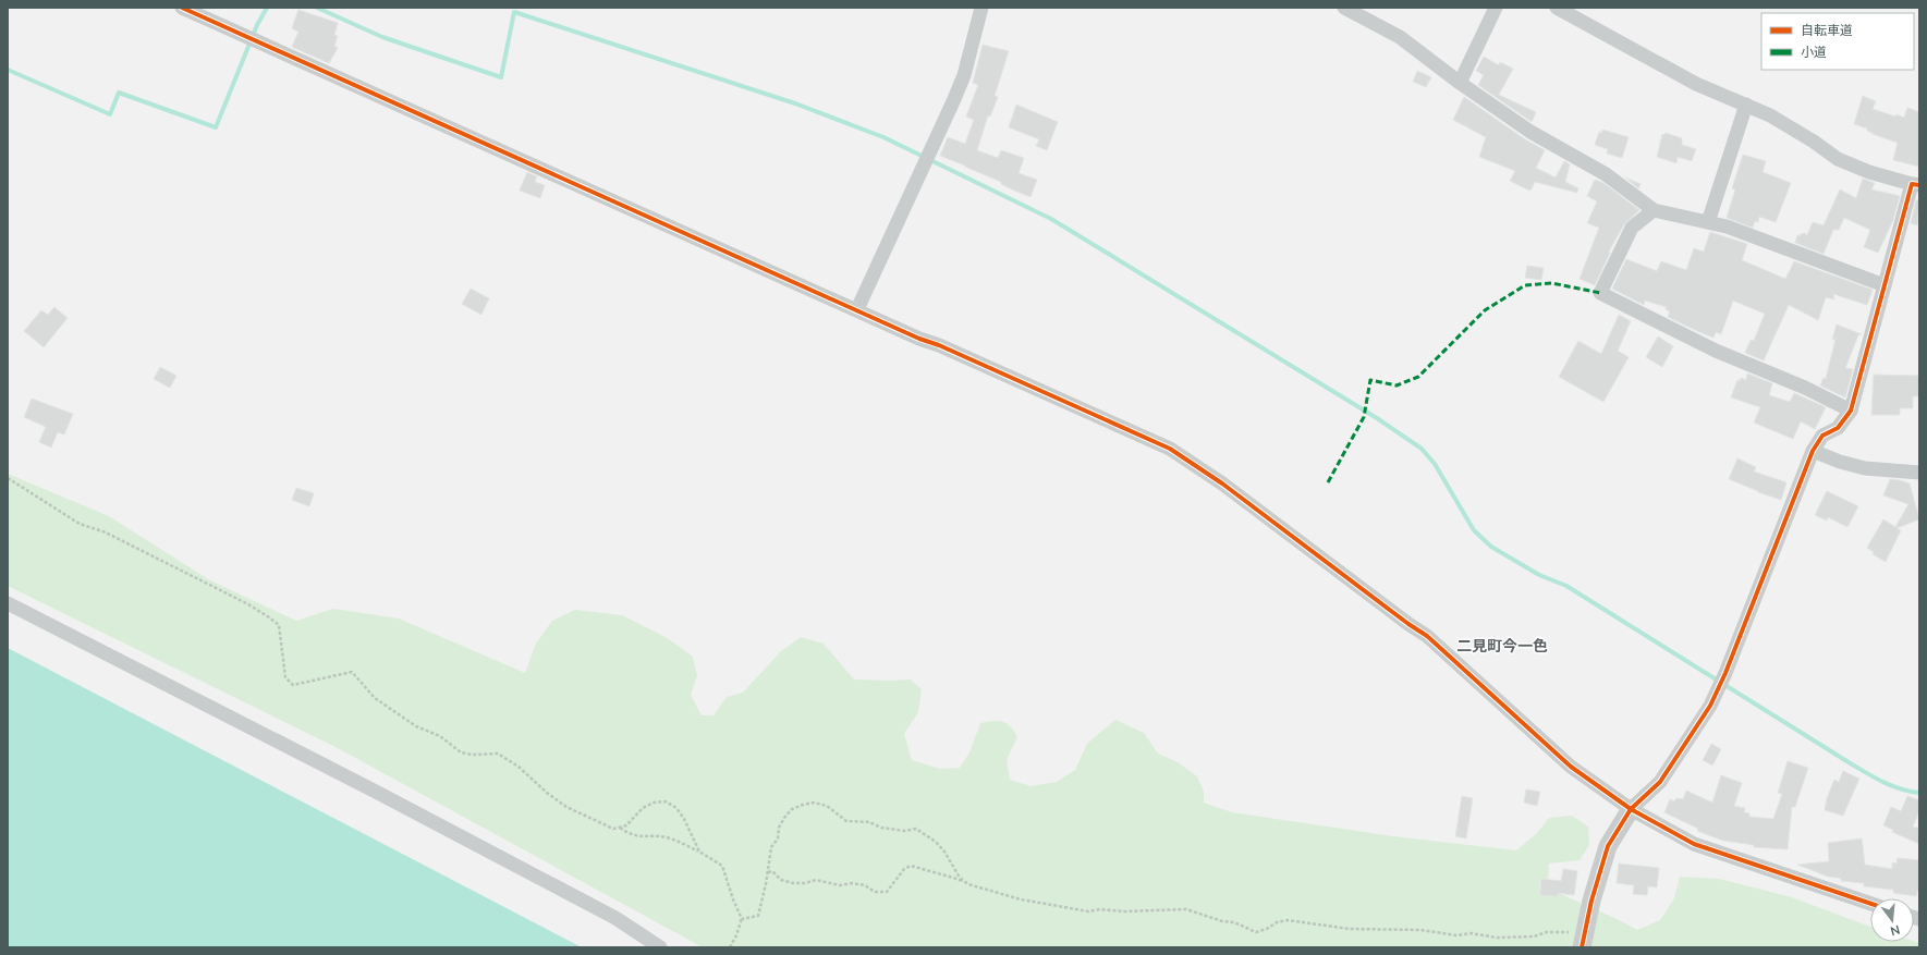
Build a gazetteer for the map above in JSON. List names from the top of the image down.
{
  "districts": ["二見町今一色"],
  "legend": ["自転車道", "小道"],
  "north": "bottom"
}
